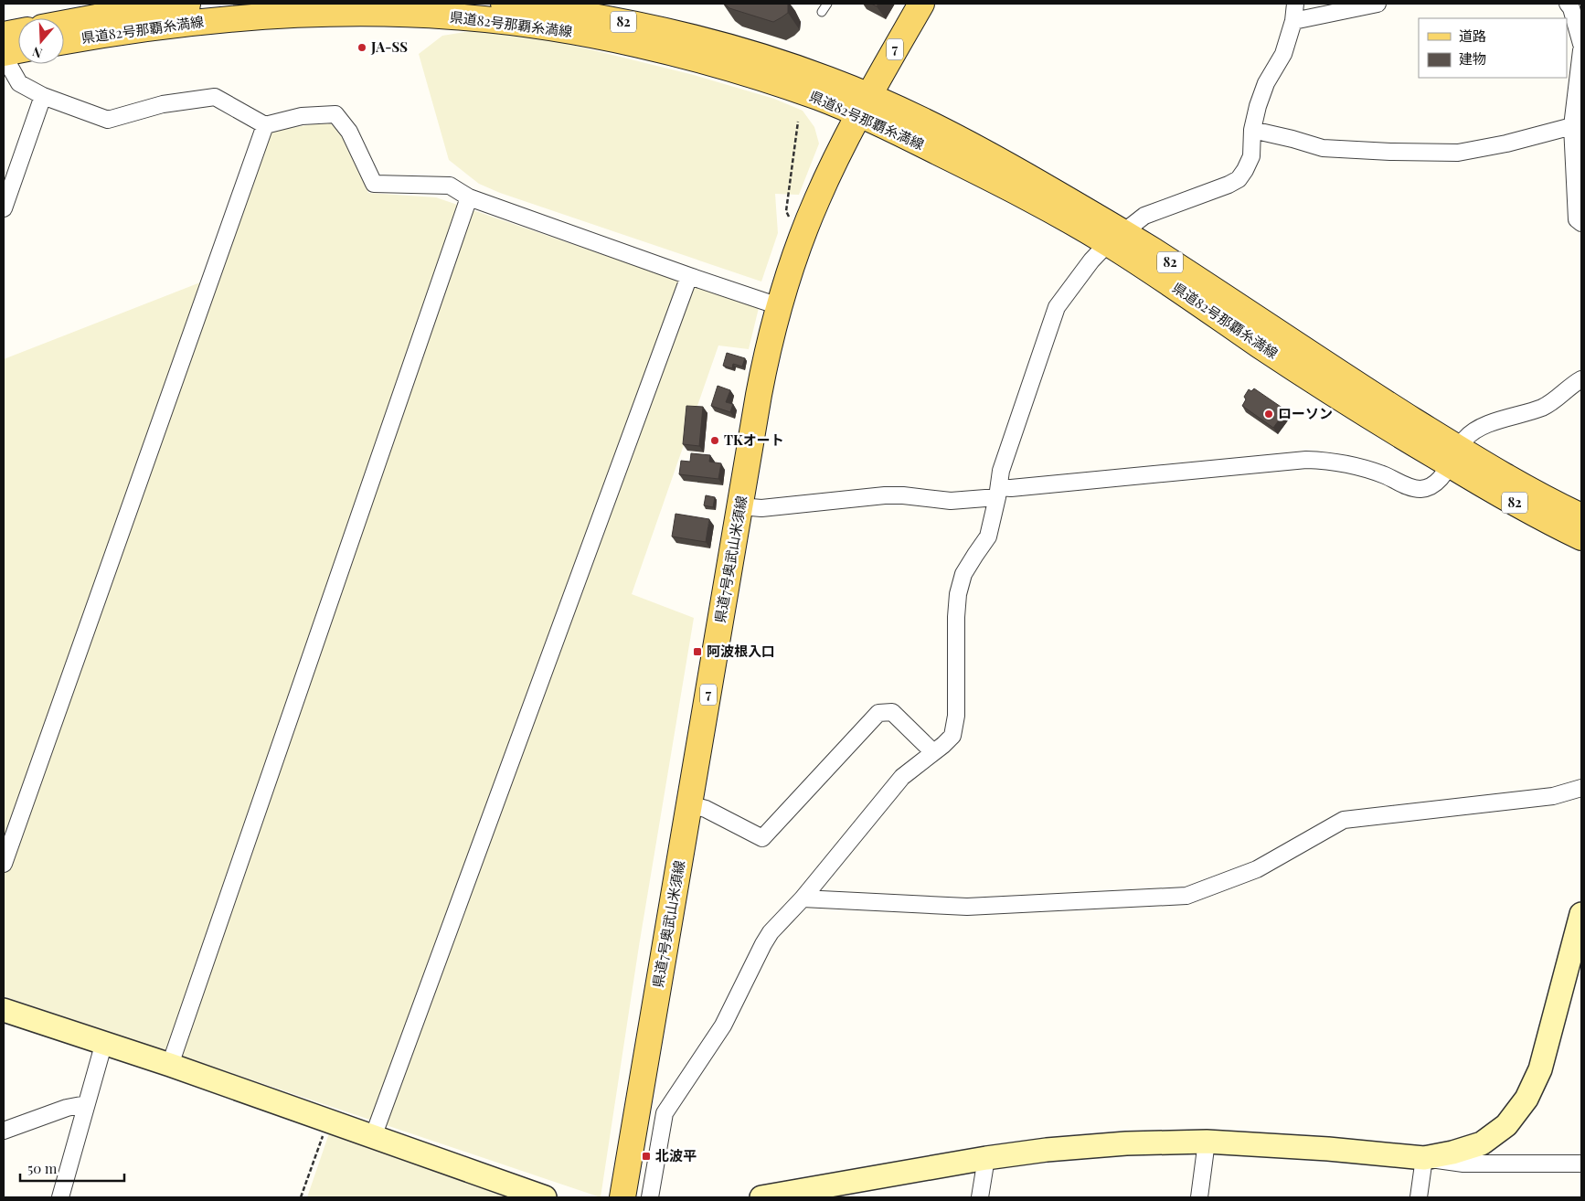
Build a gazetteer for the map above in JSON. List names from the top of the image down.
{
  "streets": {
    "main road": [
      "82",
      "県道82号那覇糸満線",
      "7",
      "県道7号奥武山米須線"
    ]
  },
  "crossings": [
    ["県道82号那覇糸満線", "県道7号奥武山米須線"]
  ],
  "places": {
    "other": ["JA-SS", "ローソン", "TKオート"],
    "transit": ["阿波根入口", "北波平"]
  },
  "legend": ["道路", "建物"],
  "scale_bar": "50 m",
  "north": "bottom"
}
